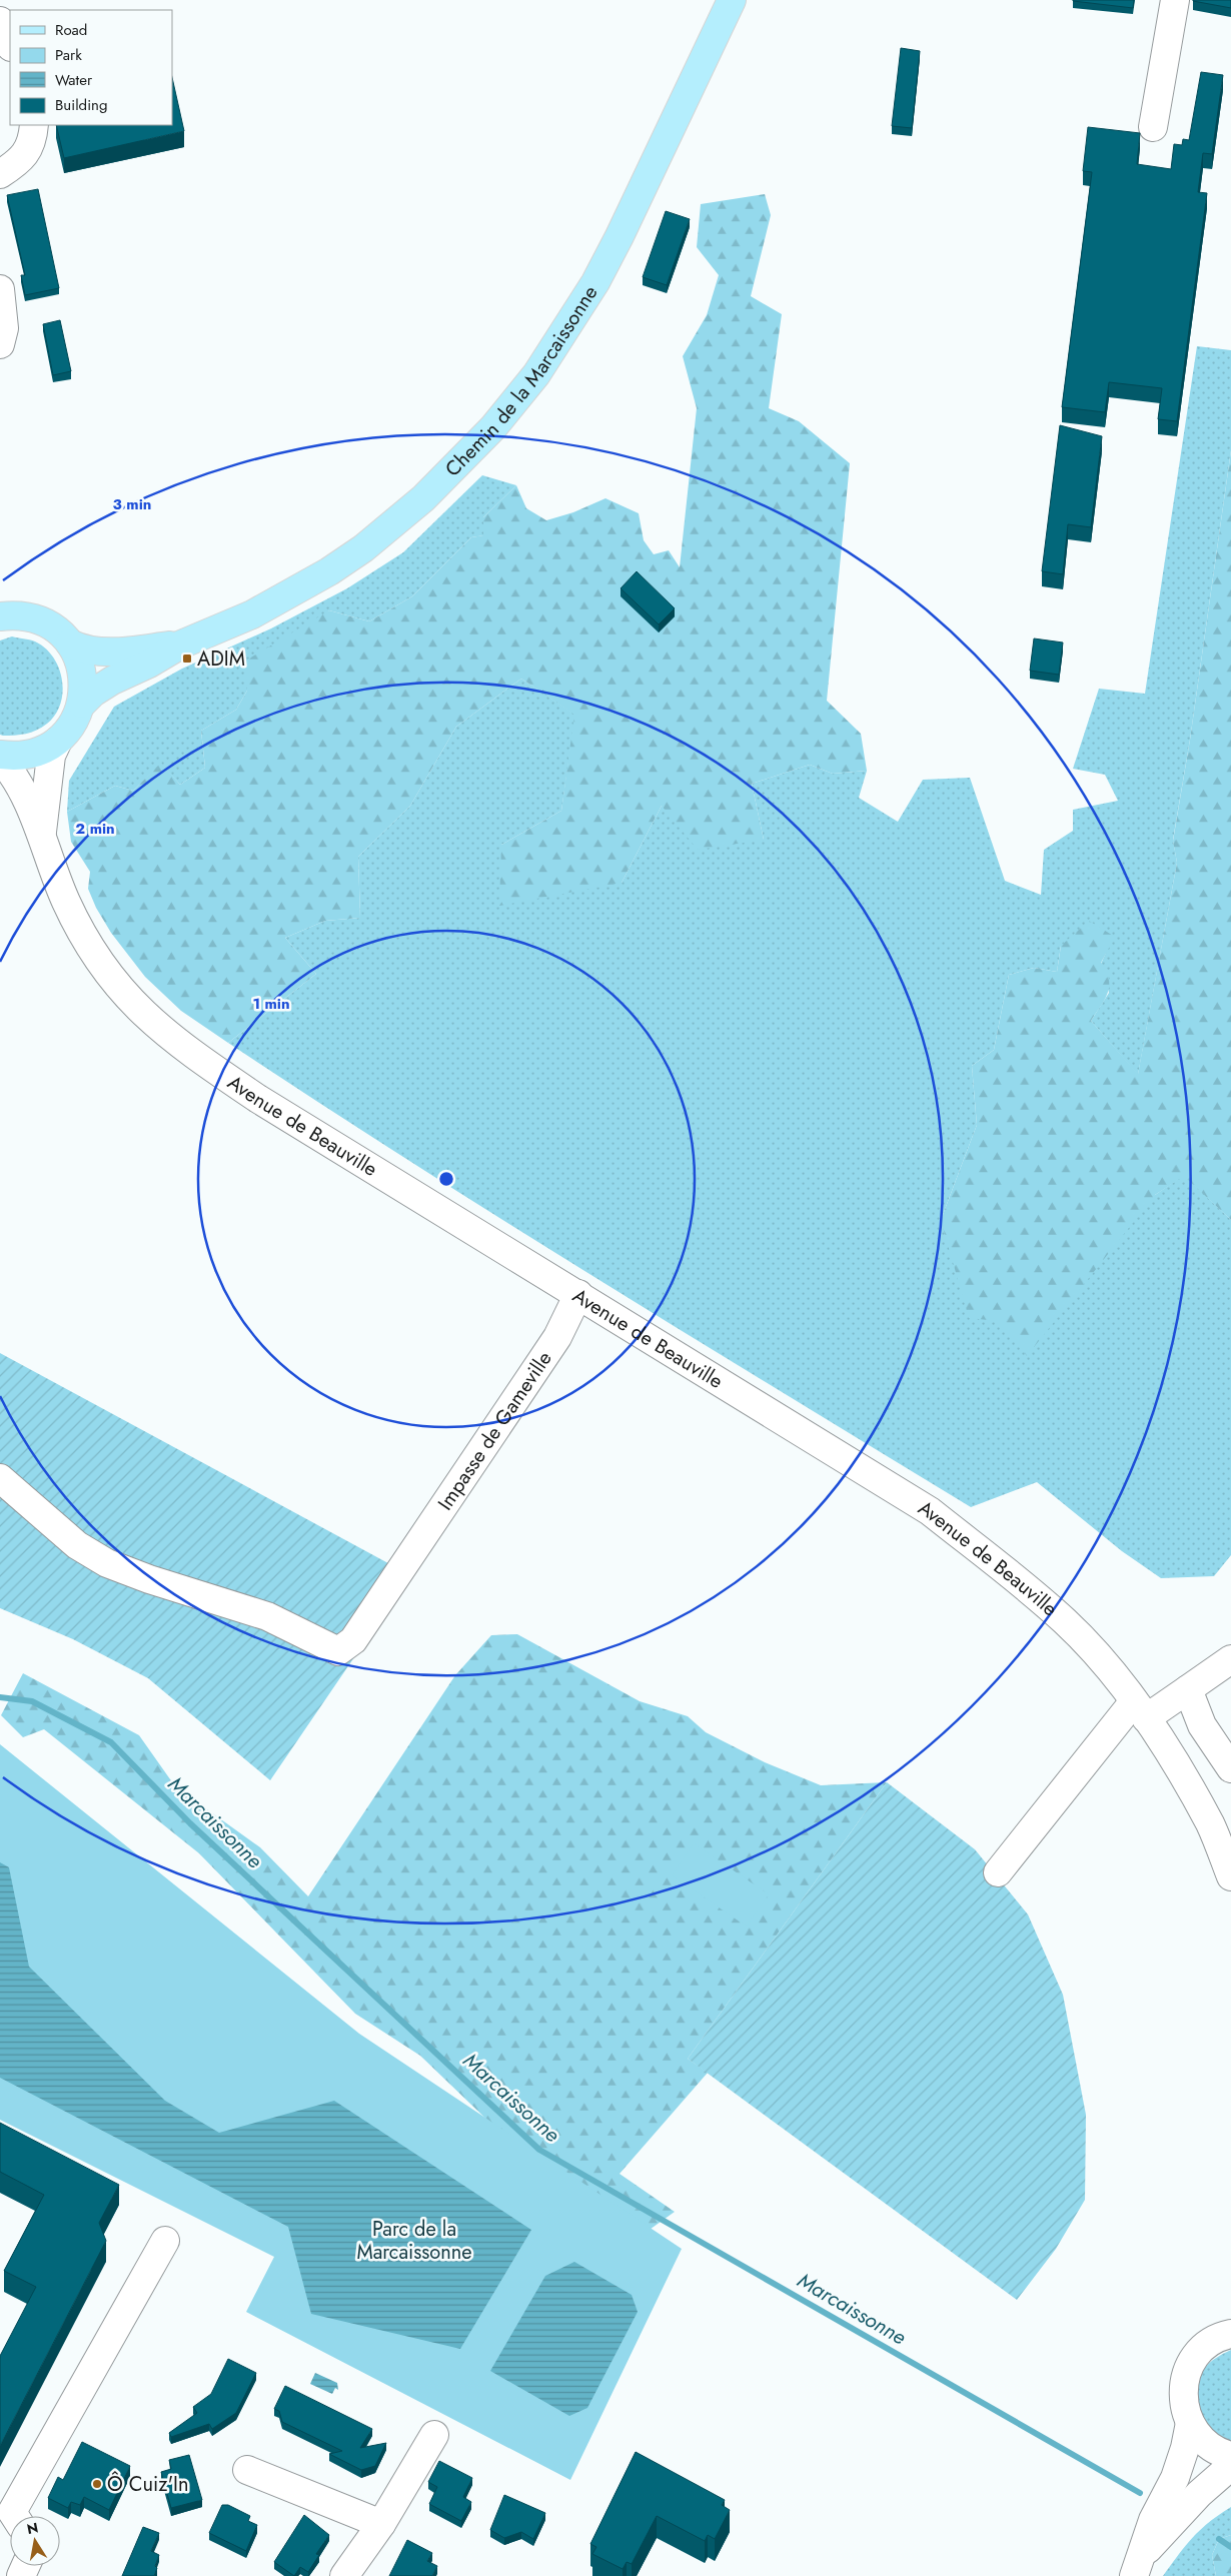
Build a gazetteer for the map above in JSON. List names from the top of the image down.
{
  "streets": {
    "main road": ["Chemin de la Marcaissonne"],
    "street": ["Avenue de Beauville", "Impasse de Gameville"]
  },
  "crossings": [
    ["Avenue de Beauville", "Impasse de Gameville"]
  ],
  "water": ["Marcaissonne"],
  "parks": ["Parc de la Marcaissonne"],
  "places": {
    "transit": ["ADIM"],
    "other": ["Ô Cuiz'In"]
  },
  "legend": [
    "Road",
    "Park",
    "Water",
    "Building"
  ],
  "north": "top",
  "rings": ["3 min", "2 min", "1 min"]
}
